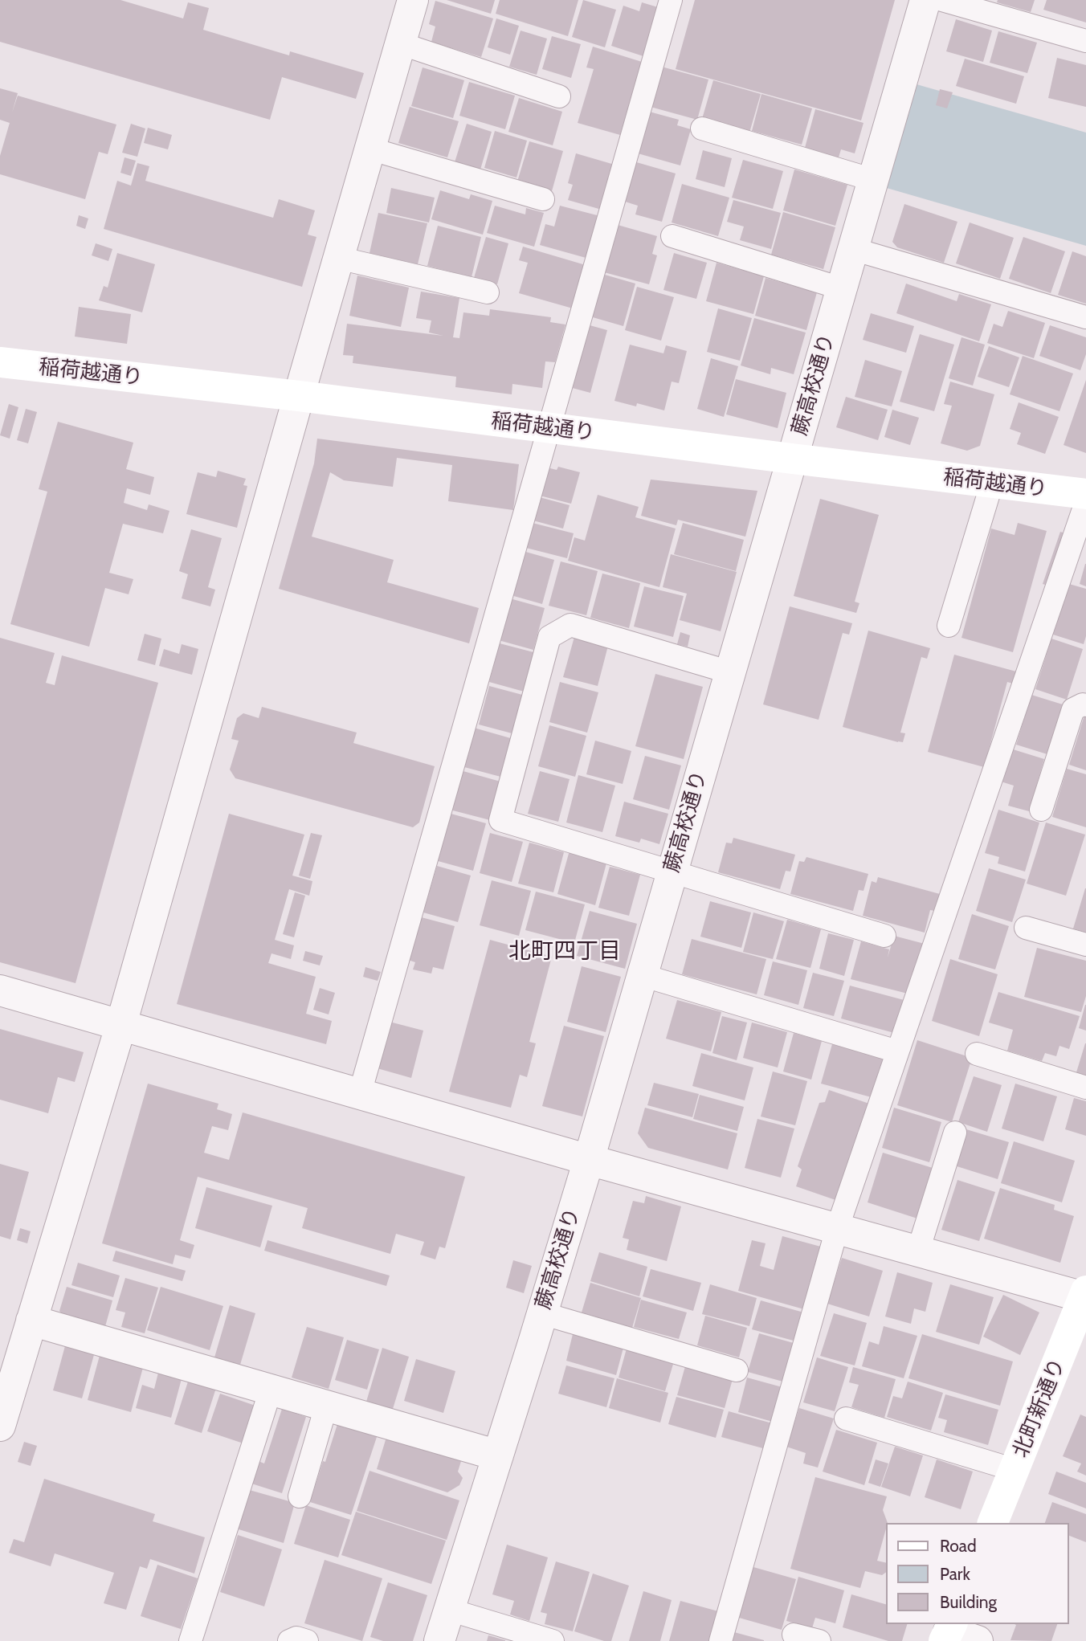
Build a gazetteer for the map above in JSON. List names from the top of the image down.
{
  "streets": {
    "street": ["稲荷越通り", "蕨高校通り", "北町新通り"]
  },
  "crossings": [
    ["稲荷越通り", "蕨高校通り"]
  ],
  "districts": ["北町四丁目"],
  "legend": ["Road", "Park", "Building"]
}
